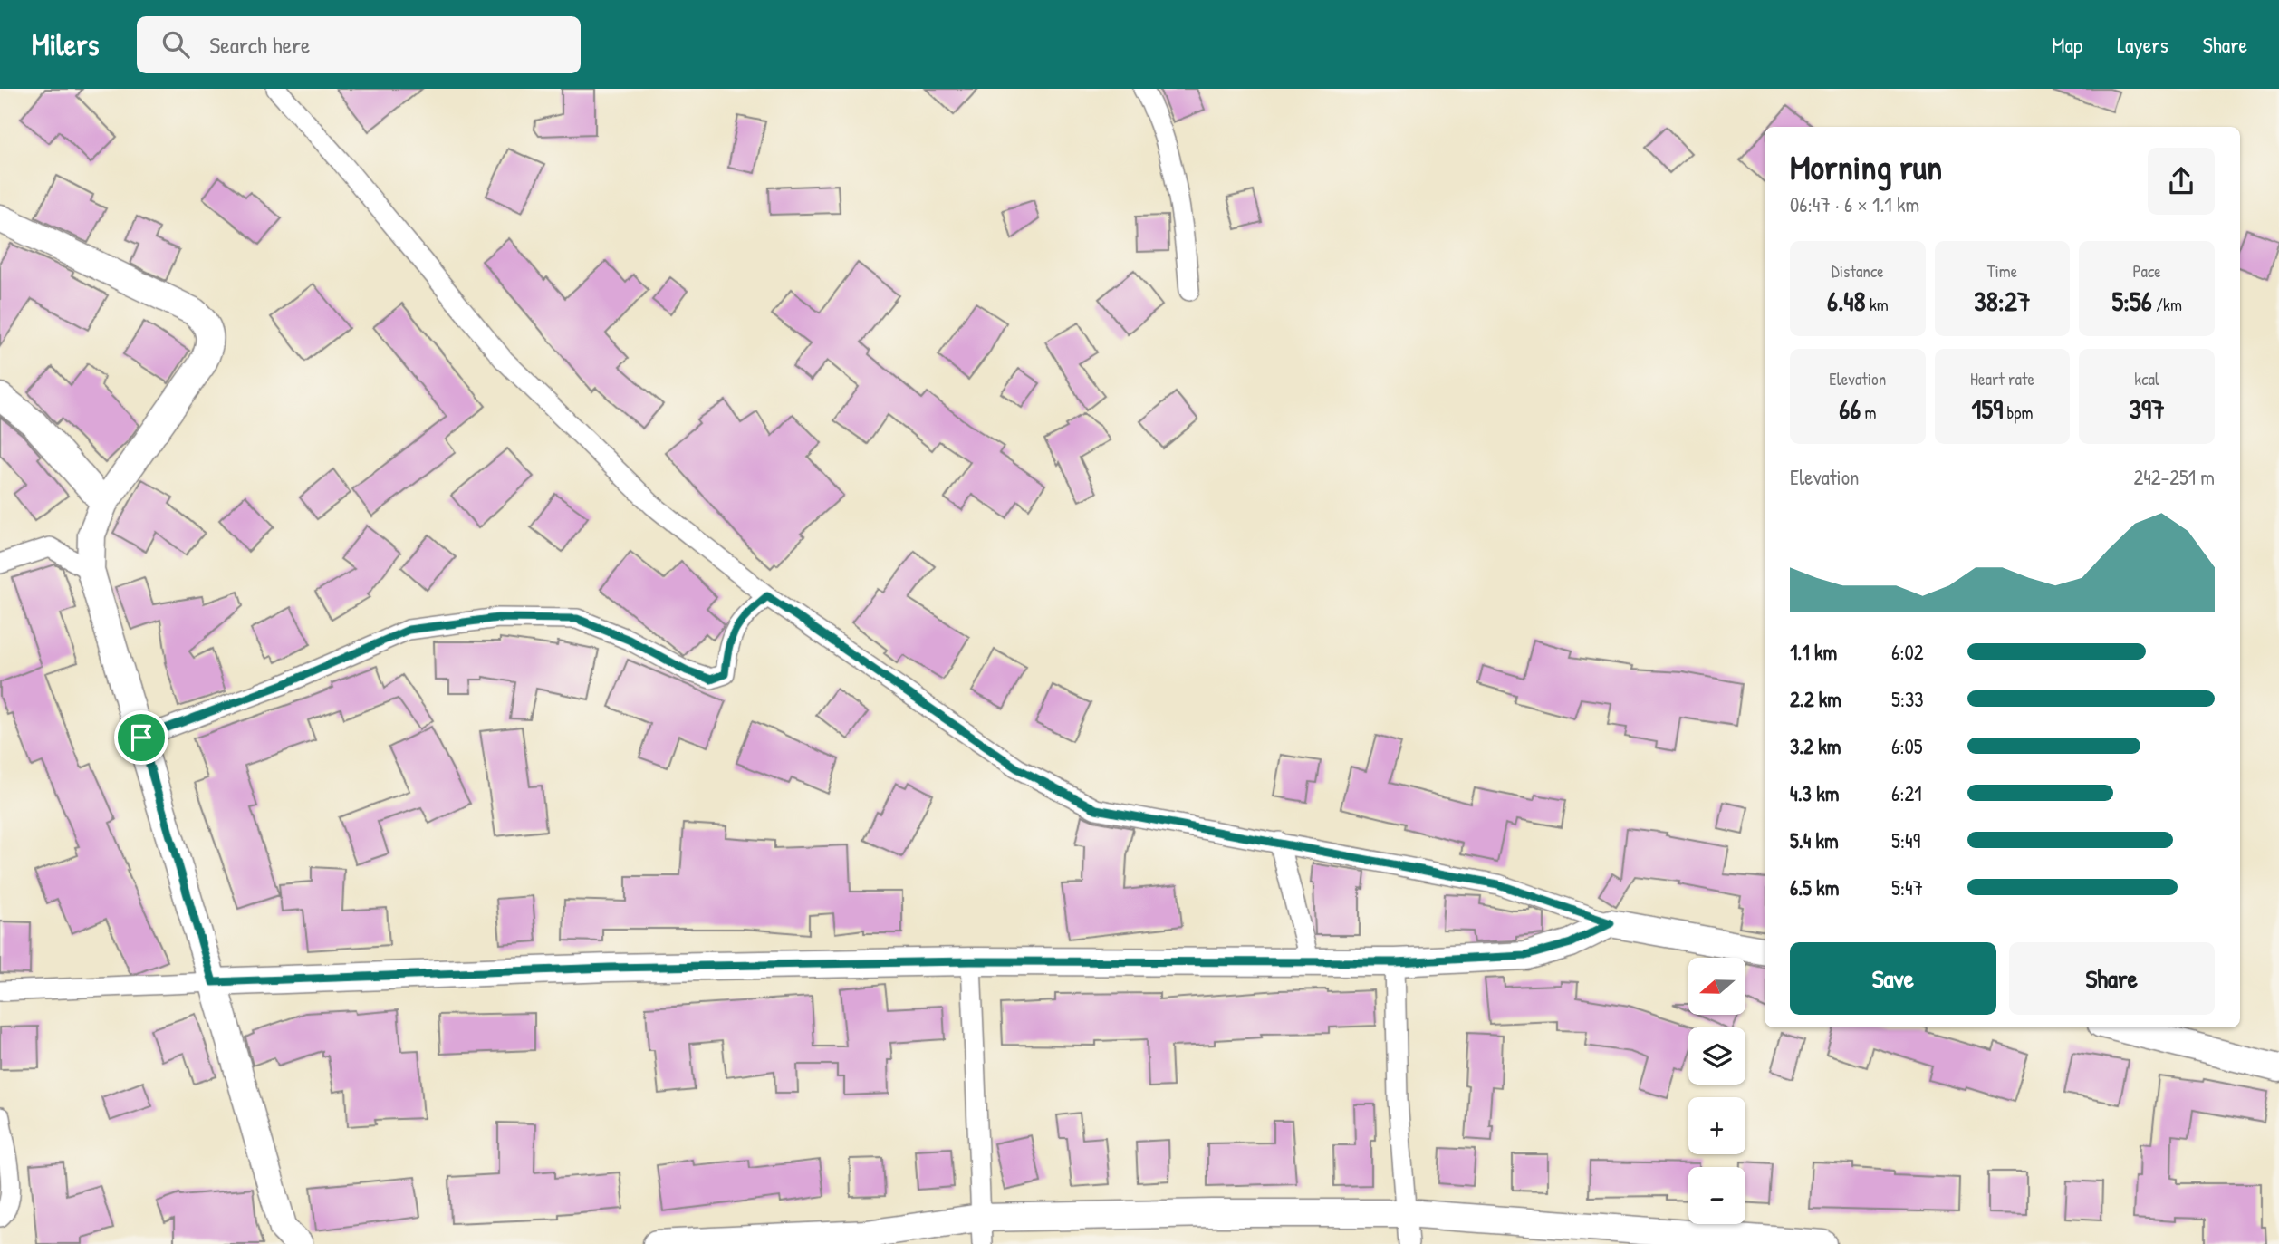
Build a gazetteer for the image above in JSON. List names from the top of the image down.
{
  "north": "left",
  "page": {
    "header": "Milers",
    "search": "Search here",
    "nav": ["Map", "Layers", "Share"],
    "heading": ["Morning run", "06:47 · 6 × 1.1 km"],
    "stats": [
      ["Distance", "6.48 km"],
      ["Time", "38:27"],
      ["Pace", "5:56 /km"],
      ["Elevation", "66 m"],
      ["Heart rate", "159 bpm"],
      ["kcal", "397"]
    ],
    "chart": ["Elevation", "242–251 m"],
    "list": [
      {
        "name": "1.1 km",
        "note": "6:02"
      },
      {
        "name": "2.2 km",
        "note": "5:33"
      },
      {
        "name": "3.2 km",
        "note": "6:05"
      },
      {
        "name": "4.3 km",
        "note": "6:21"
      },
      {
        "name": "5.4 km",
        "note": "5:49"
      },
      {
        "name": "6.5 km",
        "note": "5:47"
      }
    ],
    "buttons": ["Save", "Share"],
    "map_buttons": ["+", "−"]
  }
}
